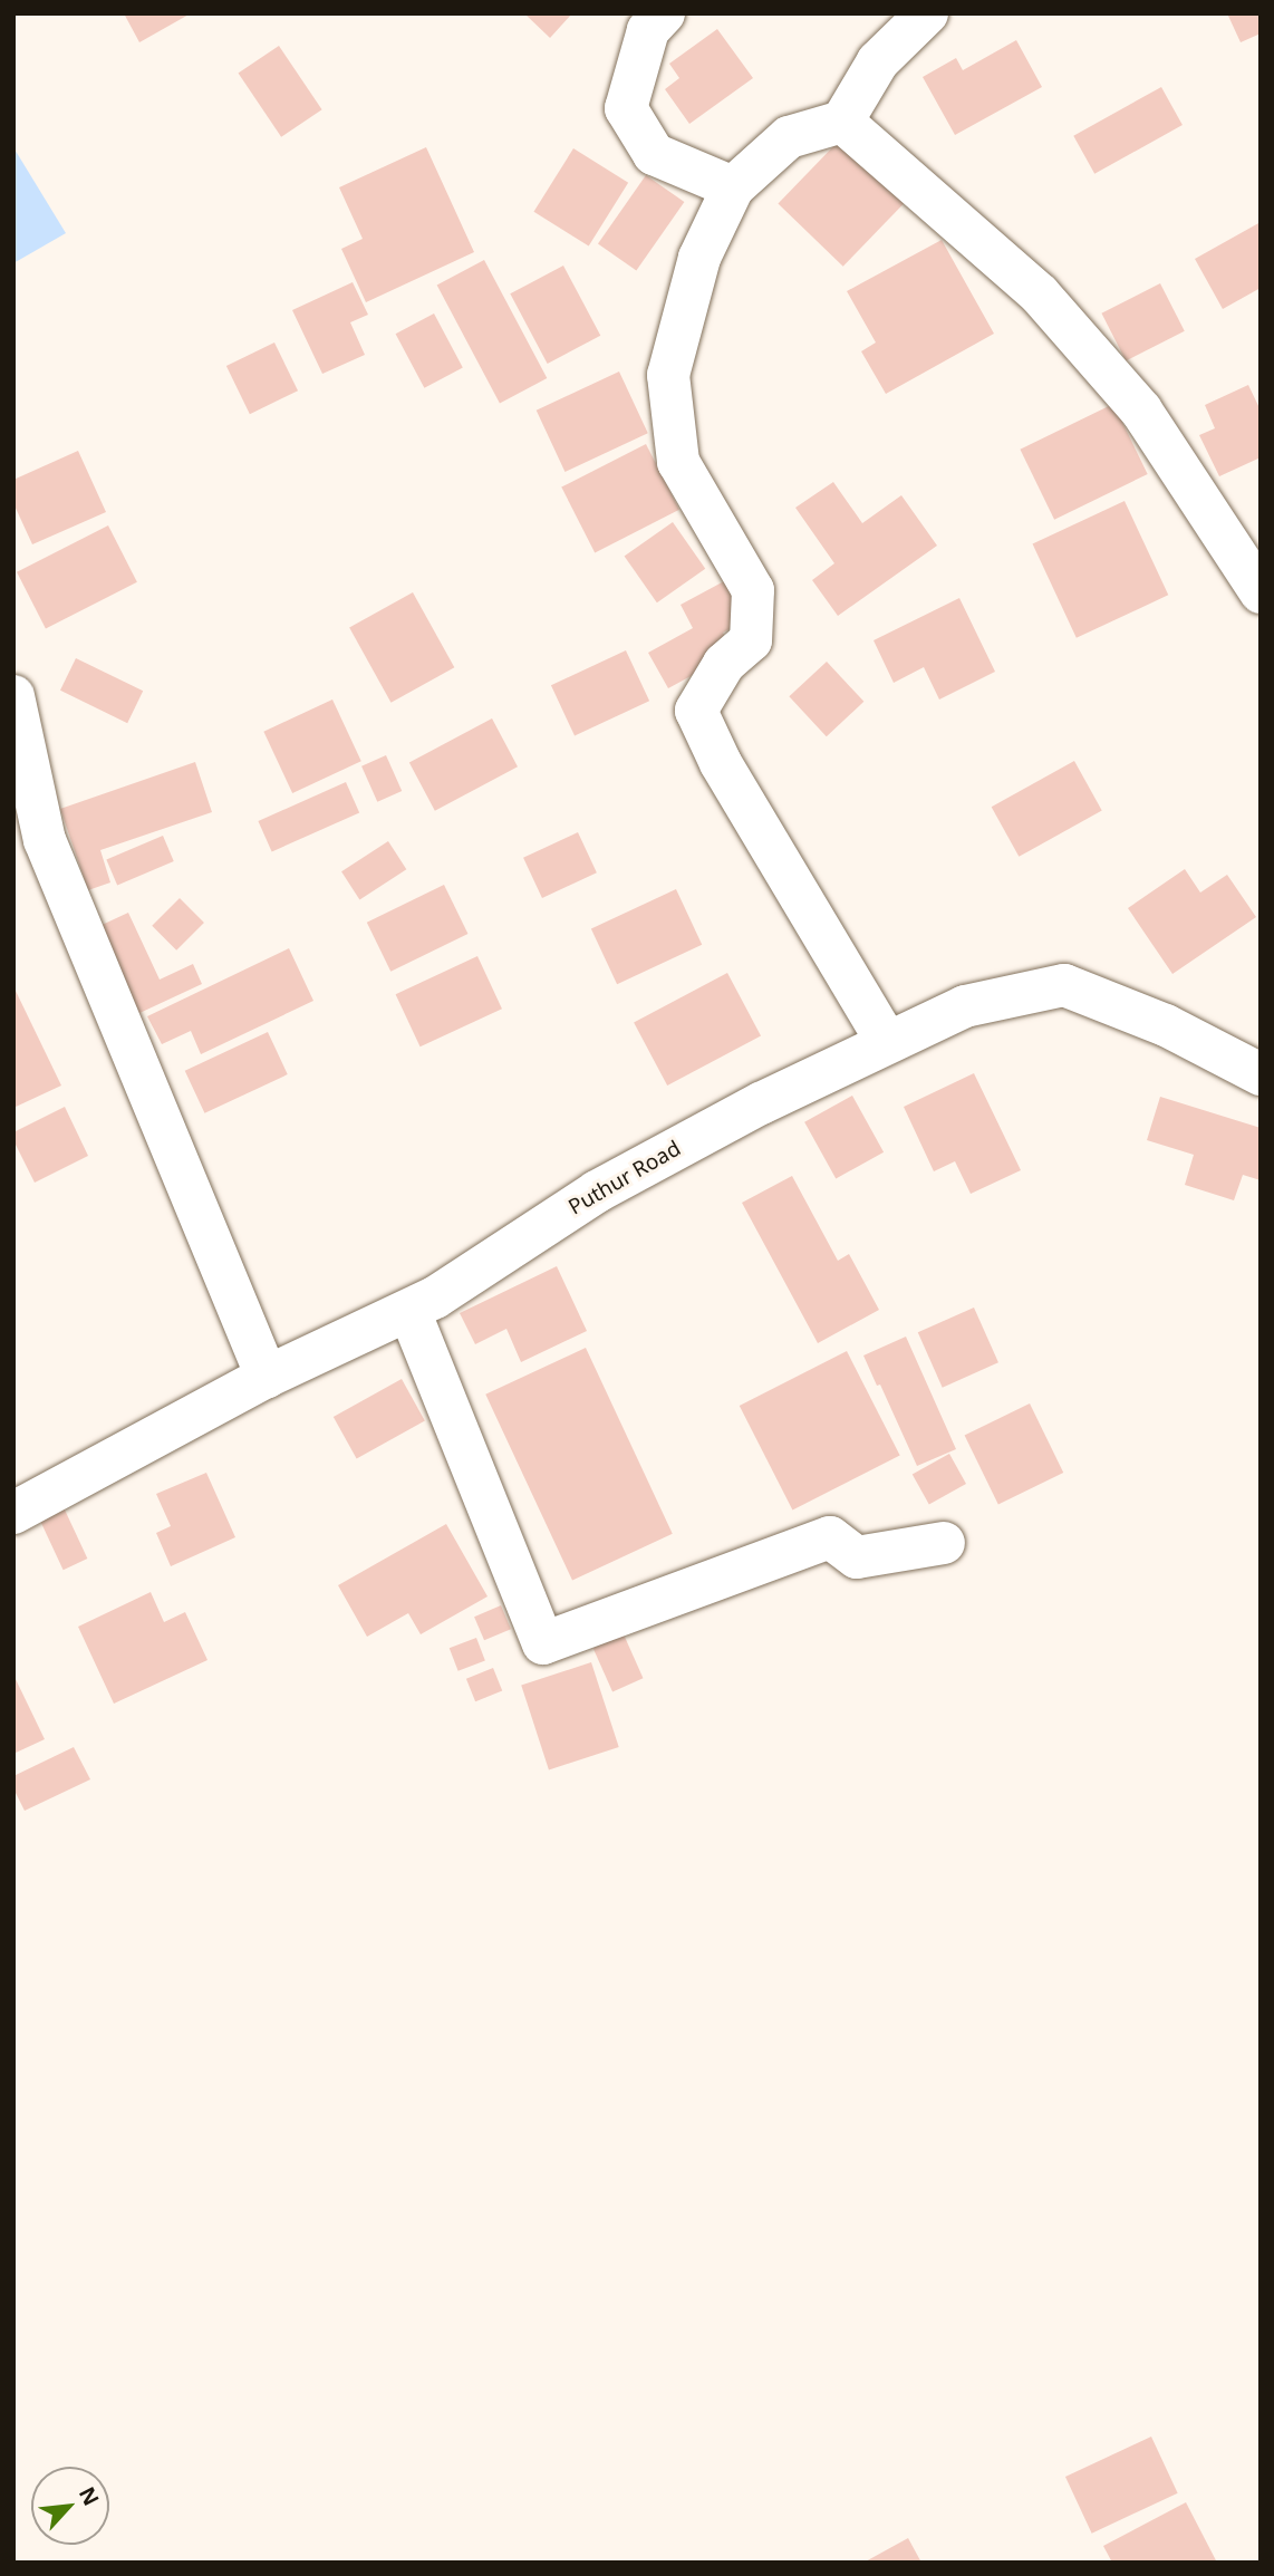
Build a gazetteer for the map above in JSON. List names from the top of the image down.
{
  "streets": {
    "street": ["Puthur Road"]
  },
  "north": "top right"
}
